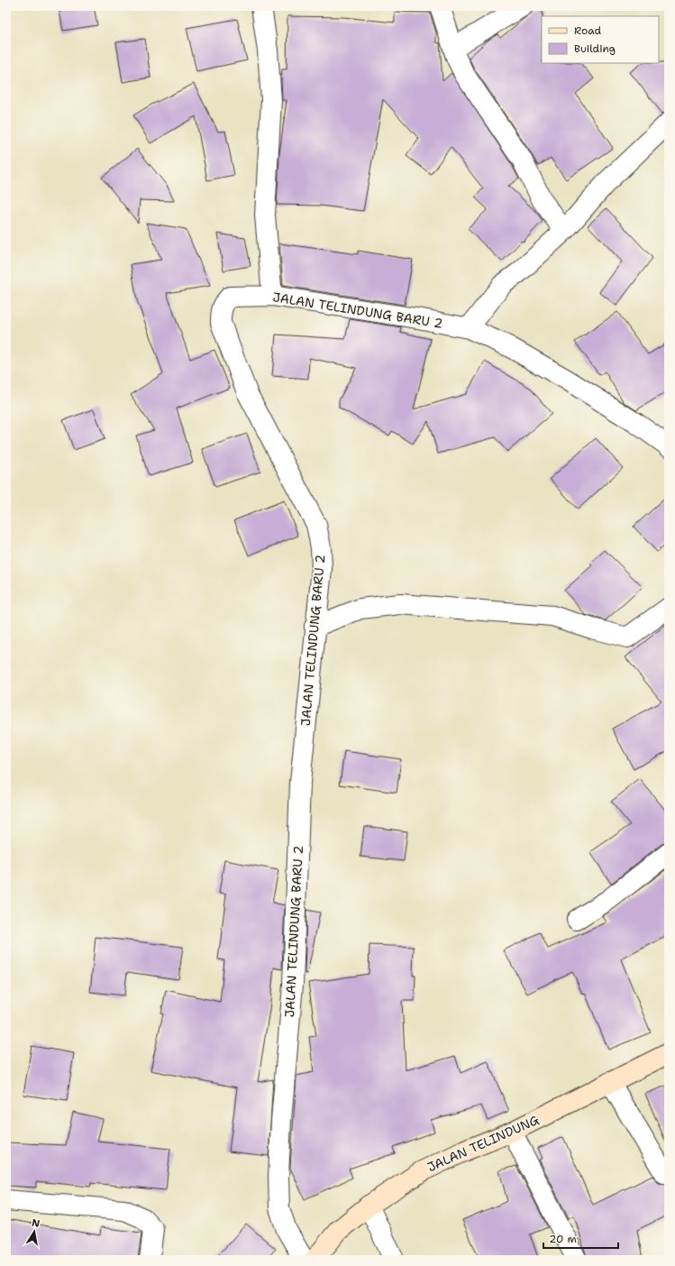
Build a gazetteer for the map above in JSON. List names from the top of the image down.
{
  "streets": {
    "main road": ["JALAN TELINDUNG"],
    "street": ["JALAN TELINDUNG BARU 2"]
  },
  "legend": ["Road", "Building"],
  "scale_bar": "20 m",
  "north": "top"
}
